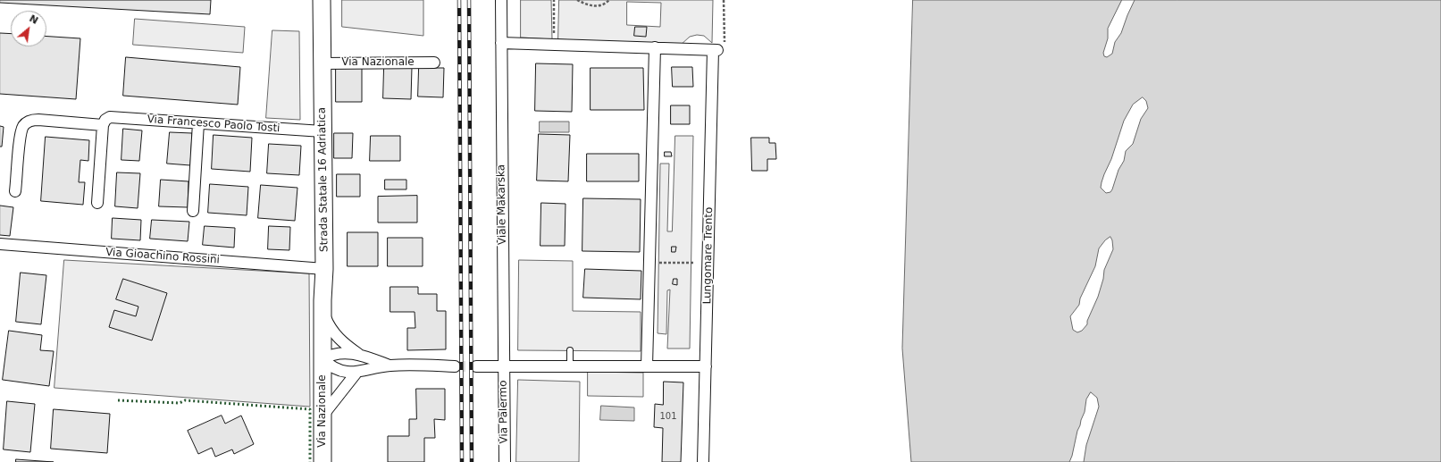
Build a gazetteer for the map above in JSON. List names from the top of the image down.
{
  "streets": {
    "main road": ["Via Nazionale", "Strada Statale 16 Adriatica"],
    "street": [
      "Via Francesco Paolo Tosti",
      "Viale Makarska",
      "Lungomare Trento",
      "Via Gioachino Rossini",
      "Via Palermo"
    ]
  },
  "crossings": [
    ["Via Nazionale", "Strada Statale 16 Adriatica"],
    ["Via Francesco Paolo Tosti", "Strada Statale 16 Adriatica"],
    ["Strada Statale 16 Adriatica", "Via Gioachino Rossini"],
    ["Viale Makarska", "Via Palermo"]
  ],
  "house_numbers": ["101"],
  "north": "top right"
}
